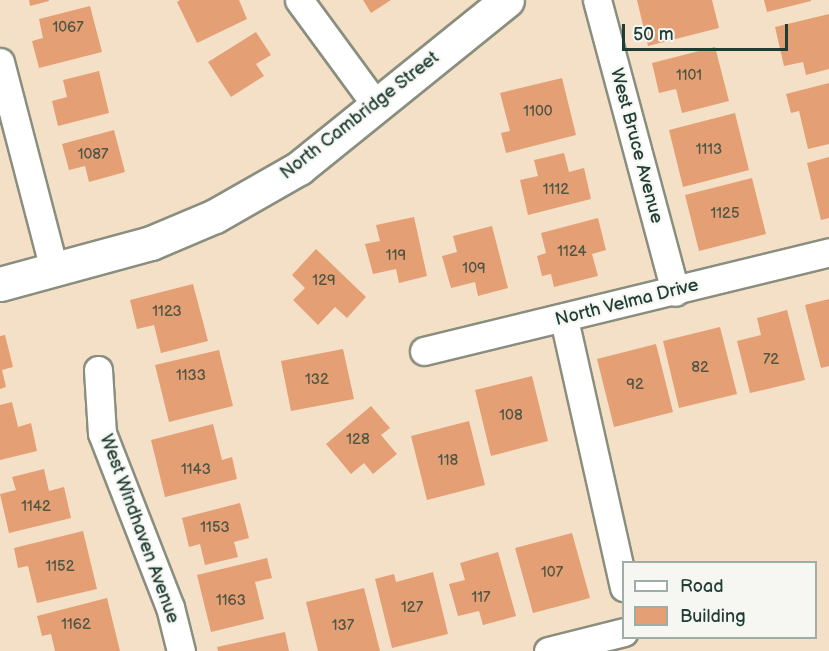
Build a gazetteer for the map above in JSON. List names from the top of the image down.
{
  "streets": {
    "street": [
      "North Cambridge Street",
      "West Bruce Avenue",
      "North Velma Drive",
      "West Windhaven Avenue"
    ]
  },
  "crossings": [
    ["West Bruce Avenue", "North Velma Drive"]
  ],
  "house_numbers": [
    "1067",
    "1101",
    "1100",
    "1113",
    "1087",
    "1112",
    "1125",
    "1124",
    "119",
    "109",
    "129",
    "1123",
    "72",
    "82",
    "1133",
    "132",
    "92",
    "108",
    "128",
    "118",
    "1143",
    "1142",
    "1153",
    "1152",
    "107",
    "117",
    "1163",
    "127",
    "1162",
    "137"
  ],
  "legend": ["Road", "Building"],
  "scale_bar": "50 m"
}
